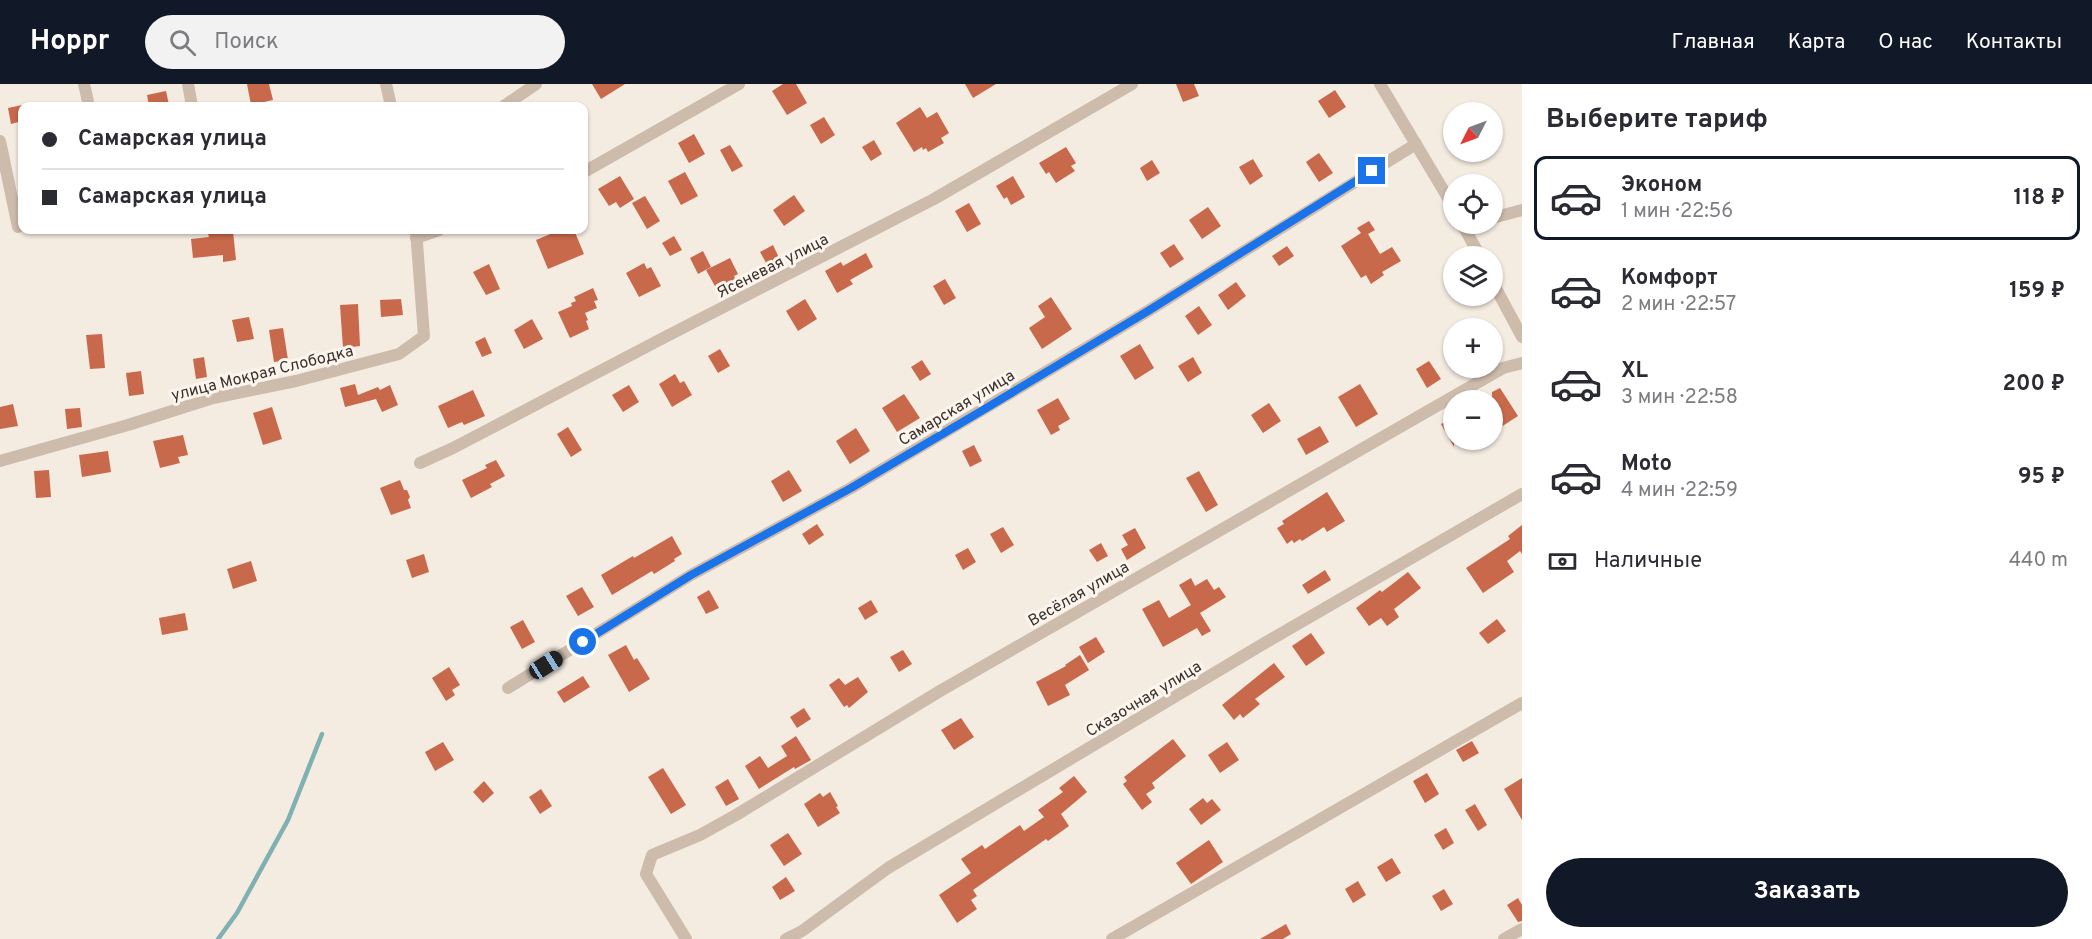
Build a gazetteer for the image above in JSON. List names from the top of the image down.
{
  "streets": {
    "street": [
      "Ясеневая улица",
      "улица Мокрая Слободка",
      "Самарская улица",
      "Весёлая улица",
      "Сказочная улица"
    ]
  },
  "north": "bottom left",
  "page": {
    "header": "Hoppr",
    "search": "Поиск",
    "nav": [
      "Главная",
      "Карта",
      "О нас",
      "Контакты"
    ],
    "heading": "Выберите тариф",
    "map_buttons": ["+", "−"],
    "banner": ["Самарская улица", "Самарская улица"],
    "list": [
      {
        "name": "Эконом",
        "note": "1 мин · 22:56",
        "value": "118 ₽"
      },
      {
        "name": "Комфорт",
        "note": "2 мин · 22:57",
        "value": "159 ₽"
      },
      {
        "name": "XL",
        "note": "3 мин · 22:58",
        "value": "200 ₽"
      },
      {
        "name": "Moto",
        "note": "4 мин · 22:59",
        "value": "95 ₽"
      }
    ],
    "pay": ["Наличные", "440 m"],
    "buttons": "Заказать"
  }
}
